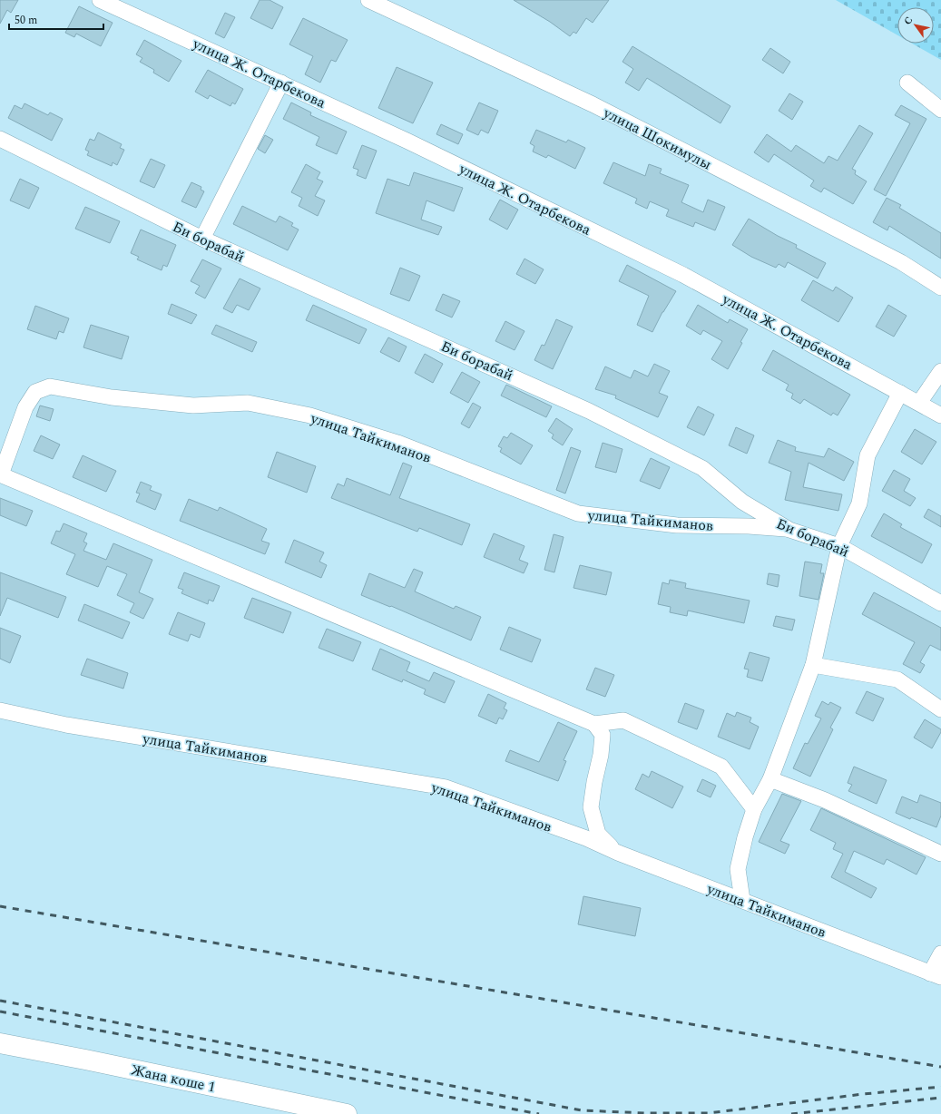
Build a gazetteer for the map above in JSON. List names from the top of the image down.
{
  "streets": {
    "street": [
      "улица Ж. Отарбекова",
      "улица Шокимулы",
      "Би борабай",
      "улица Тайкиманов",
      "Жана коше 1"
    ]
  },
  "crossings": [
    ["Би борабай", "улица Тайкиманов"]
  ],
  "scale_bar": "50 m",
  "north": "top left"
}
